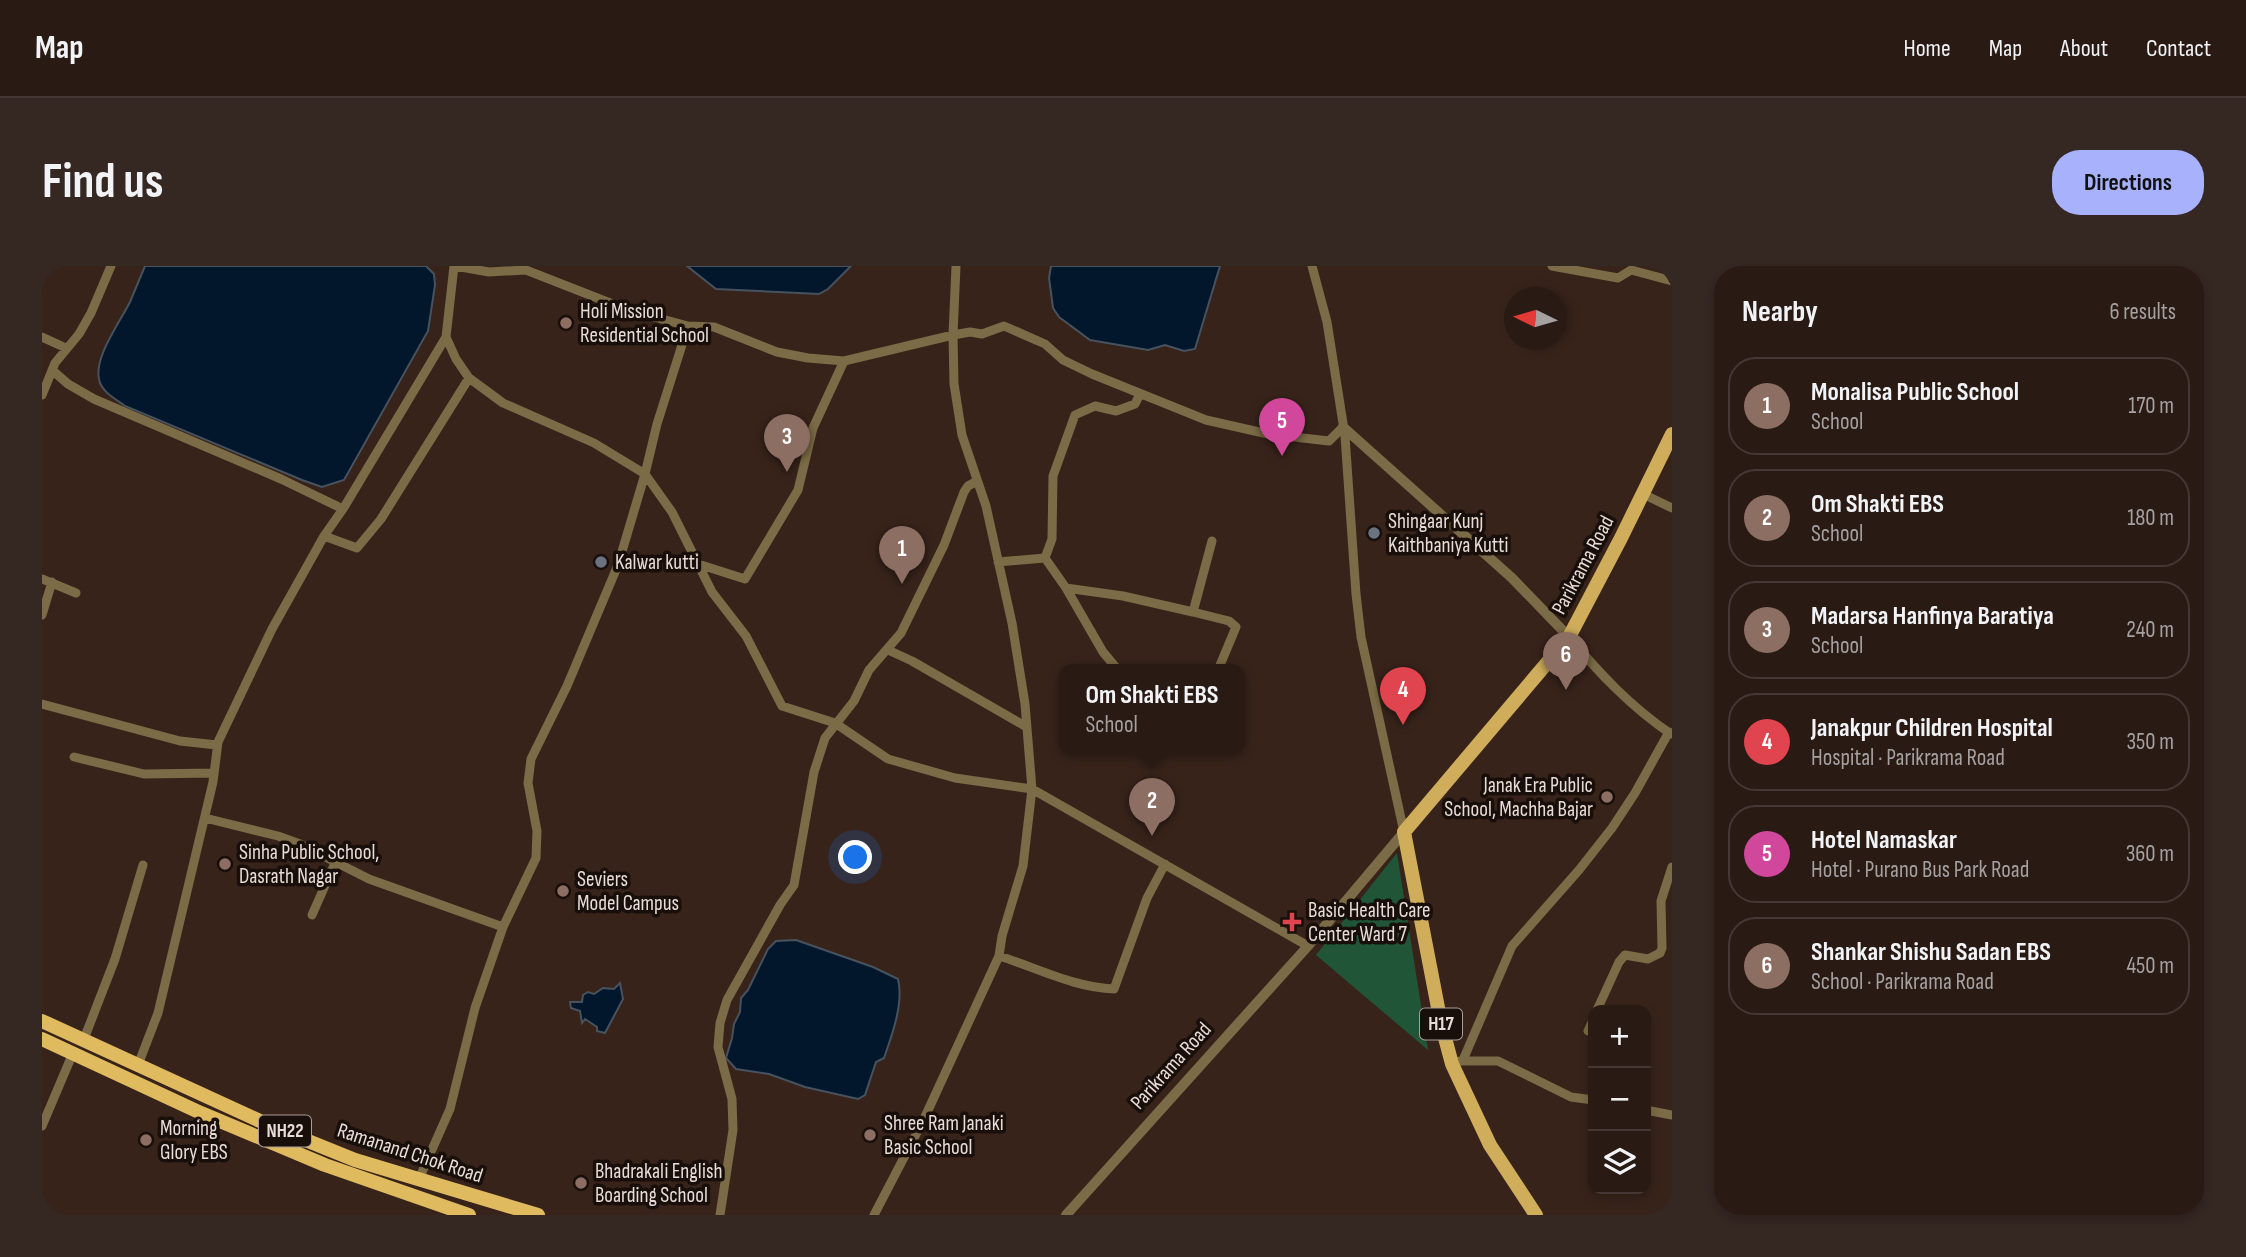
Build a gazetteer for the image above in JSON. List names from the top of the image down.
{
  "streets": {
    "highway": ["NH22", "Ramanand Chok Road"],
    "main road": ["Parikrama Road", "H17"]
  },
  "crossings": [
    ["Parikrama Road", "H17"]
  ],
  "places": {
    "other": [
      "Holi Mission Residential School",
      "Shingaar Kunj Kaithbaniya Kutti",
      "Kalwar kutti",
      "Janak Era Public School, Machha Bajar",
      "Sinha Public School, Dasrath Nagar",
      "Seviers Model Campus",
      "Shree Ram Janaki Basic School",
      "Morning Glory EBS",
      "Bhadrakali English Boarding School"
    ],
    "health": ["Basic Health Care Center Ward 7"]
  },
  "north": "left",
  "page": {
    "header": "Map",
    "nav": [
      "Home",
      "Map",
      "About",
      "Contact"
    ],
    "buttons": "Directions",
    "title": "Find us",
    "heading": ["Nearby", "6 results"],
    "list": [
      {
        "mark": "1",
        "name": "Monalisa Public School",
        "note": "School",
        "value": "170 m"
      },
      {
        "mark": "2",
        "name": "Om Shakti EBS",
        "note": "School",
        "value": "180 m"
      },
      {
        "mark": "3",
        "name": "Madarsa Hanfinya Baratiya",
        "note": "School",
        "value": "240 m"
      },
      {
        "mark": "4",
        "name": "Janakpur Children Hospital",
        "note": "Hospital · Parikrama Road",
        "value": "350 m"
      },
      {
        "mark": "5",
        "name": "Hotel Namaskar",
        "note": "Hotel · Purano Bus Park Road",
        "value": "360 m"
      },
      {
        "mark": "6",
        "name": "Shankar Shishu Sadan EBS",
        "note": "School · Parikrama Road",
        "value": "450 m"
      }
    ],
    "pins": [
      "5",
      "3",
      "1",
      "6",
      "4",
      "2"
    ],
    "popup": ["Om Shakti EBS", "School"],
    "map_buttons": ["+", "−"]
  }
}
